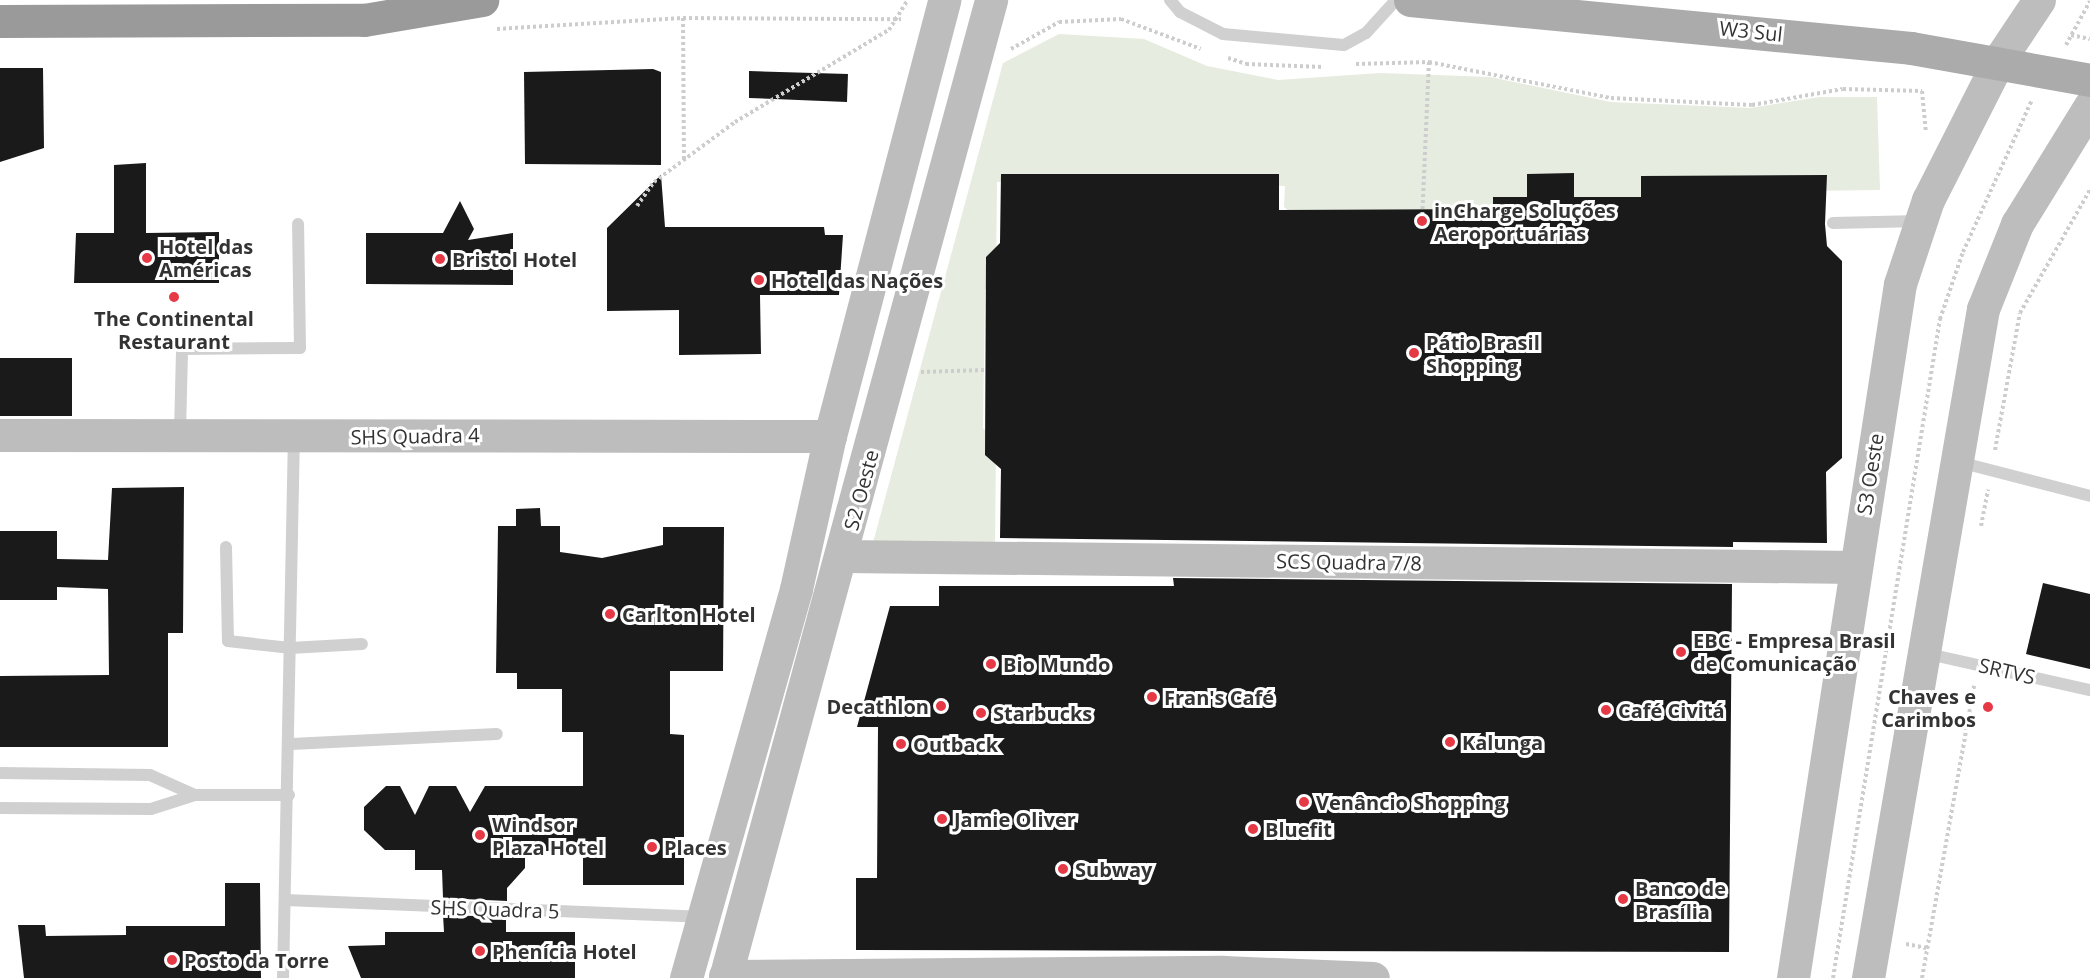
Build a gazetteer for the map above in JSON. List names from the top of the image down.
{
  "streets": {
    "main road": [
      "W3 Sul",
      "SHS Quadra 4",
      "S3 Oeste",
      "S2 Oeste",
      "SCS Quadra 7/8"
    ],
    "lane": ["SRTVS", "SHS Quadra 5"]
  },
  "crossings": [
    ["W3 Sul", "S3 Oeste"],
    ["SHS Quadra 4", "S2 Oeste"],
    ["S3 Oeste", "SCS Quadra 7/8"],
    ["S2 Oeste", "SCS Quadra 7/8"],
    ["S2 Oeste", "SHS Quadra 5"]
  ],
  "places": [
    "inCharge Soluções Aeroportuárias",
    "Hotel das Américas",
    "Bristol Hotel",
    "Hotel das Nações",
    "The Continental Restaurant",
    "Pátio Brasil Shopping",
    "Carlton Hotel",
    "EBC - Empresa Brasil de Comunicação",
    "Bio Mundo",
    "Fran's Café",
    "Decathlon",
    "Chaves e Carimbos",
    "Café Civitá",
    "Starbucks",
    "Kalunga",
    "Outback",
    "Venâncio Shopping",
    "Jamie Oliver",
    "Bluefit",
    "Windsor Plaza Hotel",
    "Places",
    "Subway",
    "Banco de Brasília",
    "Phenícia Hotel",
    "Posto da Torre"
  ]
}
